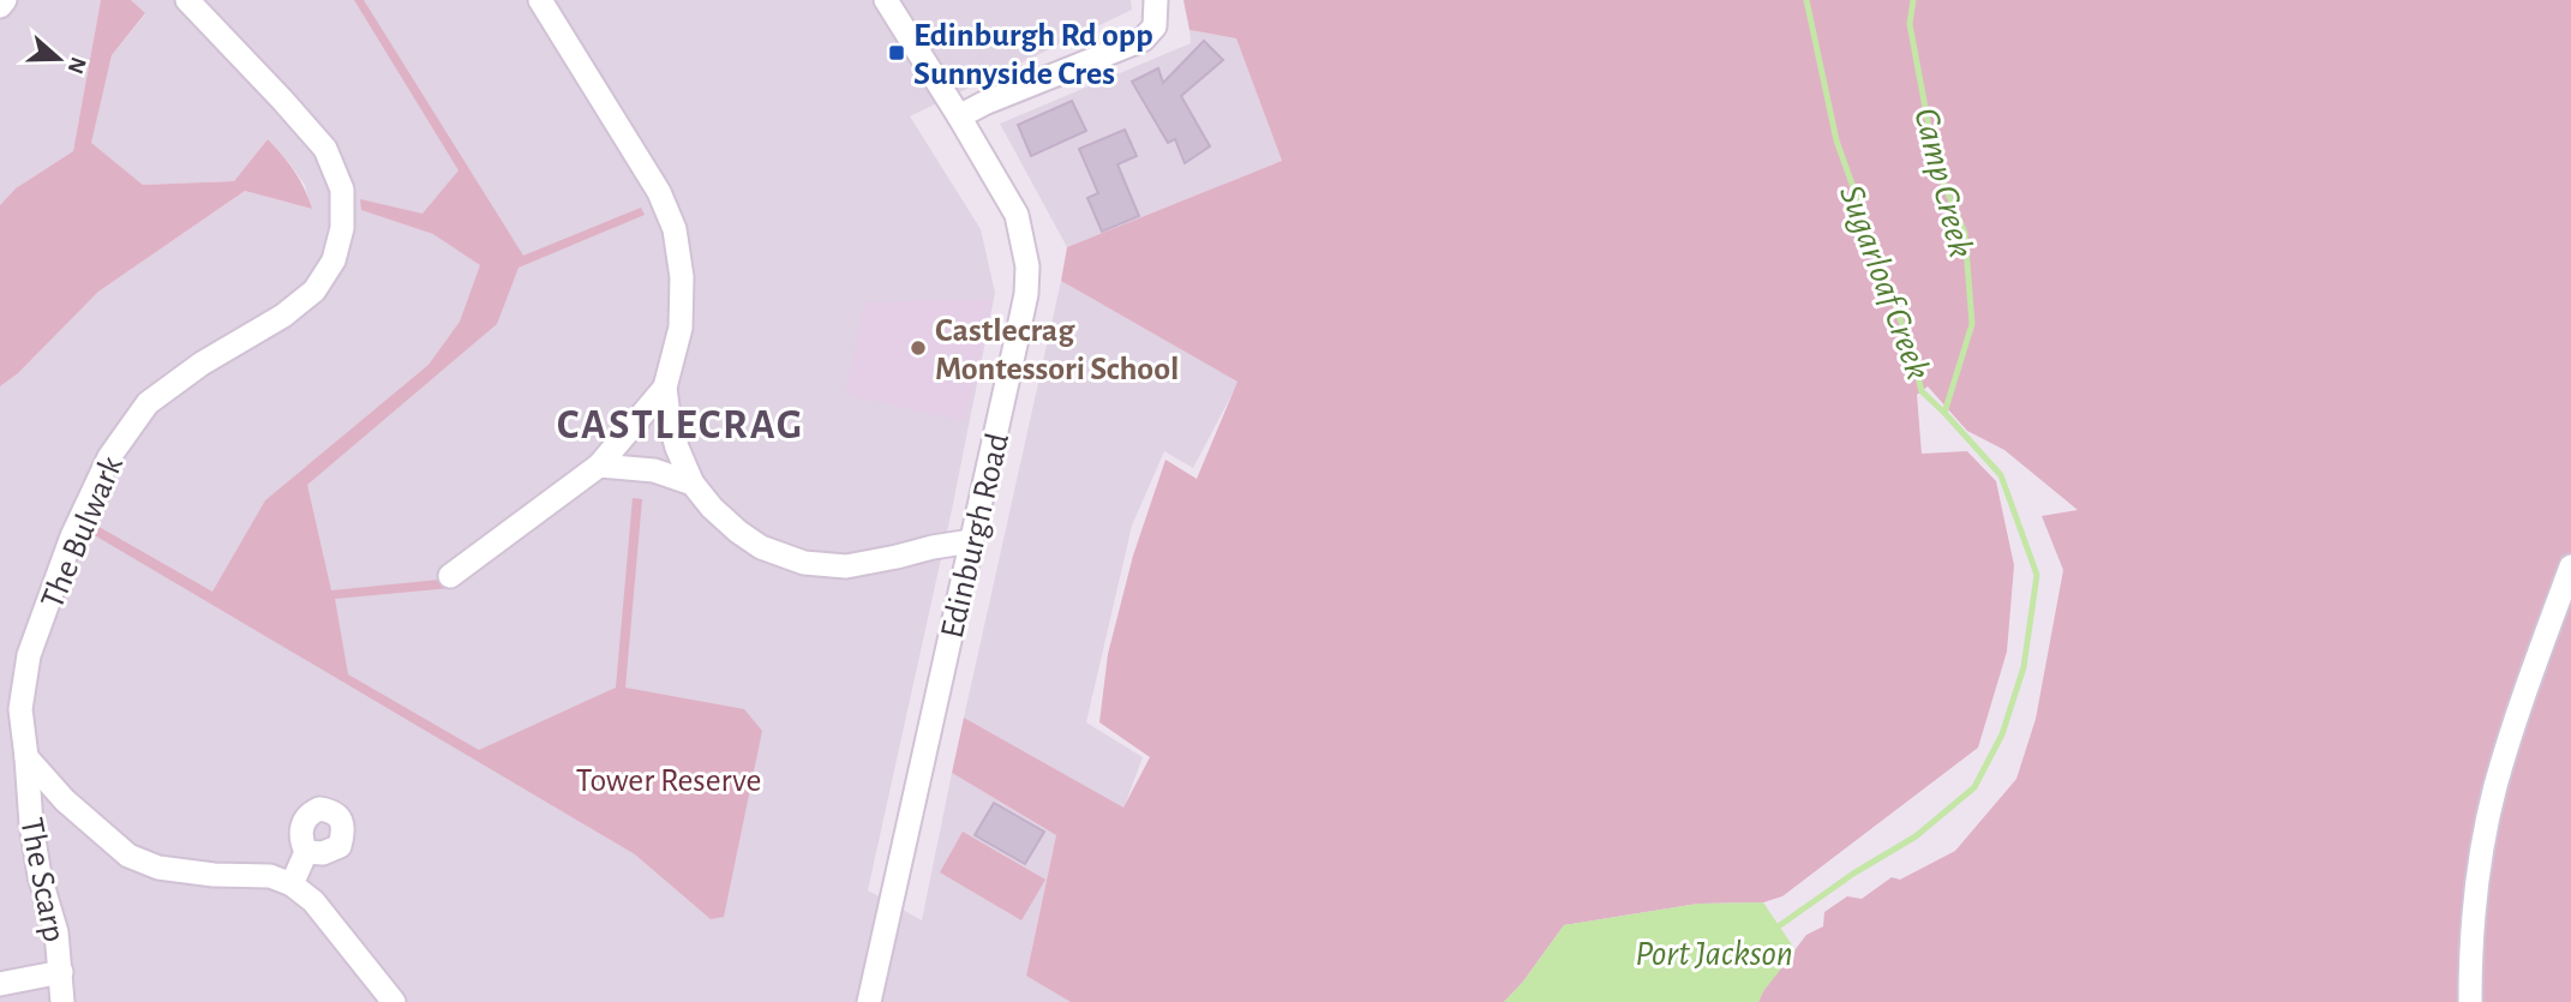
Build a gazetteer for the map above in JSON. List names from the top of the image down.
{
  "streets": {
    "street": ["The Bulwark", "Edinburgh Road", "The Scarp"]
  },
  "crossings": [
    ["The Bulwark", "The Scarp"]
  ],
  "districts": ["CASTLECRAG"],
  "water": ["Camp Creek", "Sugarloaf Creek", "Port Jackson"],
  "parks": ["Tower Reserve"],
  "places": {
    "transit": ["Edinburgh Rd opp Sunnyside Cres"],
    "other": ["Castlecrag Montessori School"]
  },
  "north": "right"
}
